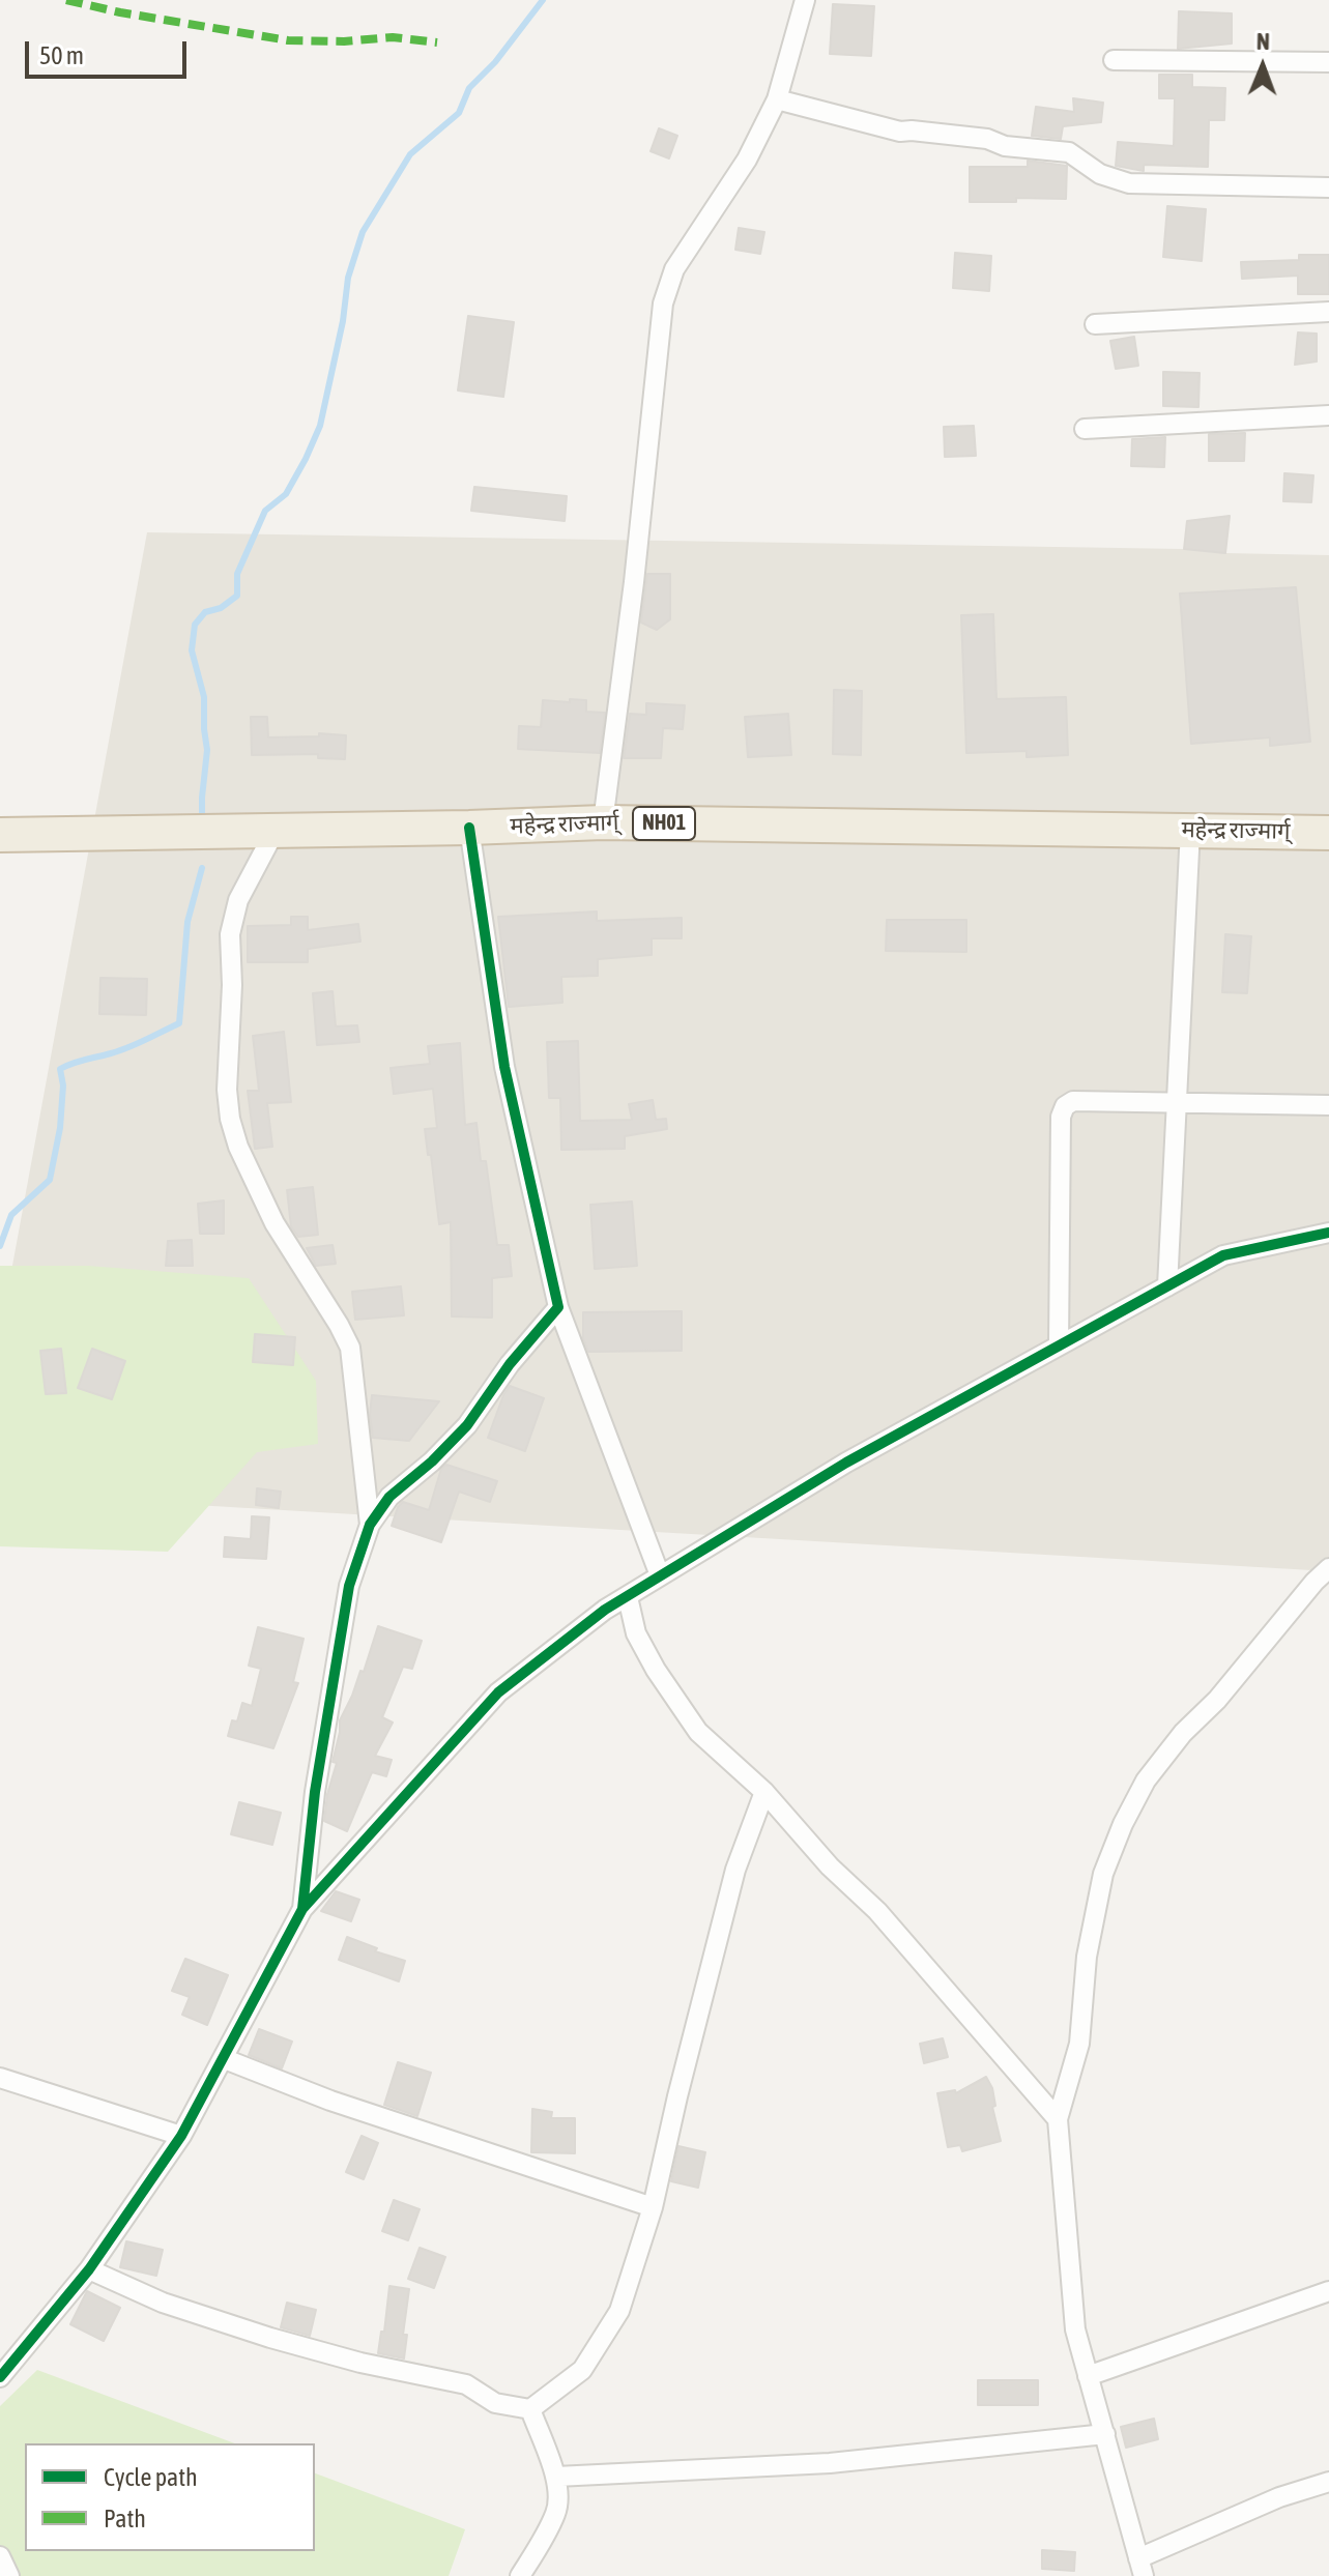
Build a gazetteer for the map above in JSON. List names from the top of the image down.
{
  "streets": {
    "highway": ["NH01", "महेन्द्र राज्मार्ग्"]
  },
  "legend": ["Cycle path", "Path"],
  "scale_bar": "50 m",
  "north": "top"
}
